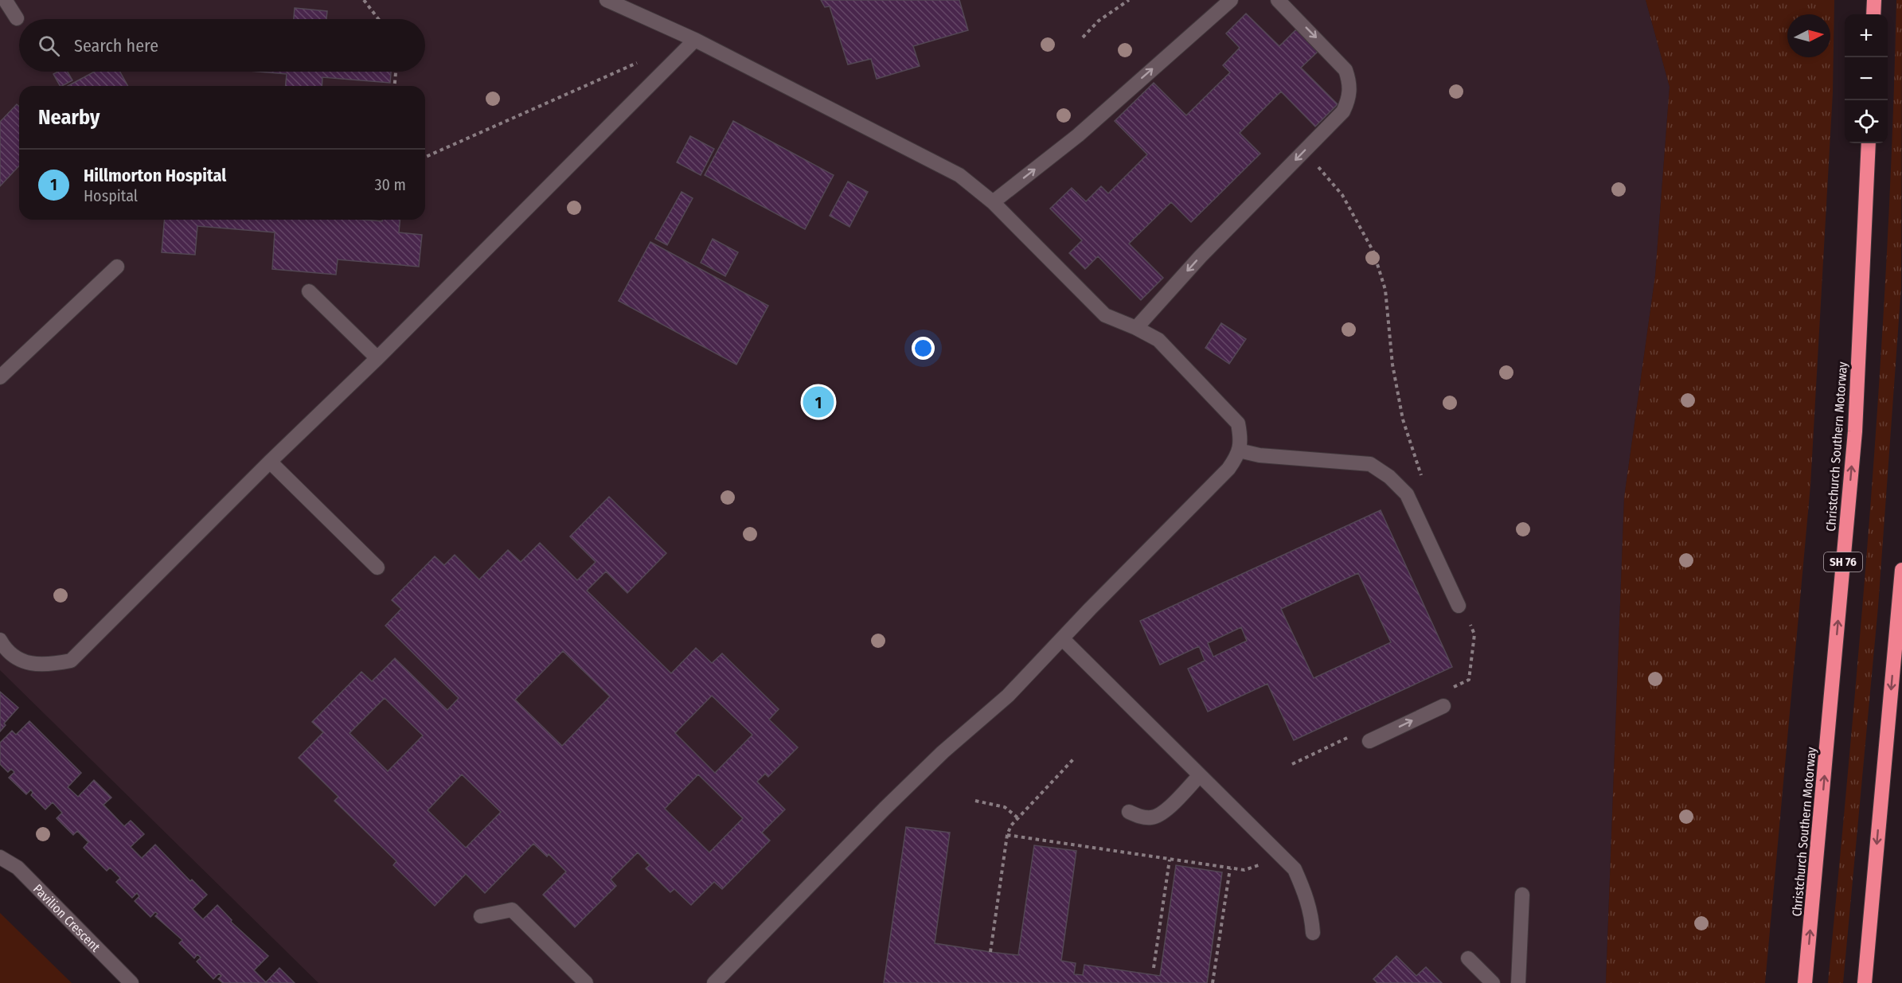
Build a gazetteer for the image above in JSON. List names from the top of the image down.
{
  "streets": {
    "highway": ["Christchurch Southern Motorway", "SH 76"],
    "street": ["Pavilion Crescent"]
  },
  "north": "right",
  "page": {
    "map_buttons": ["+", "−"],
    "search": "Search here",
    "heading": "Nearby",
    "list": [
      {
        "mark": "1",
        "name": "Hillmorton Hospital",
        "note": "Hospital",
        "value": "30 m"
      }
    ],
    "pins": "1"
  }
}
